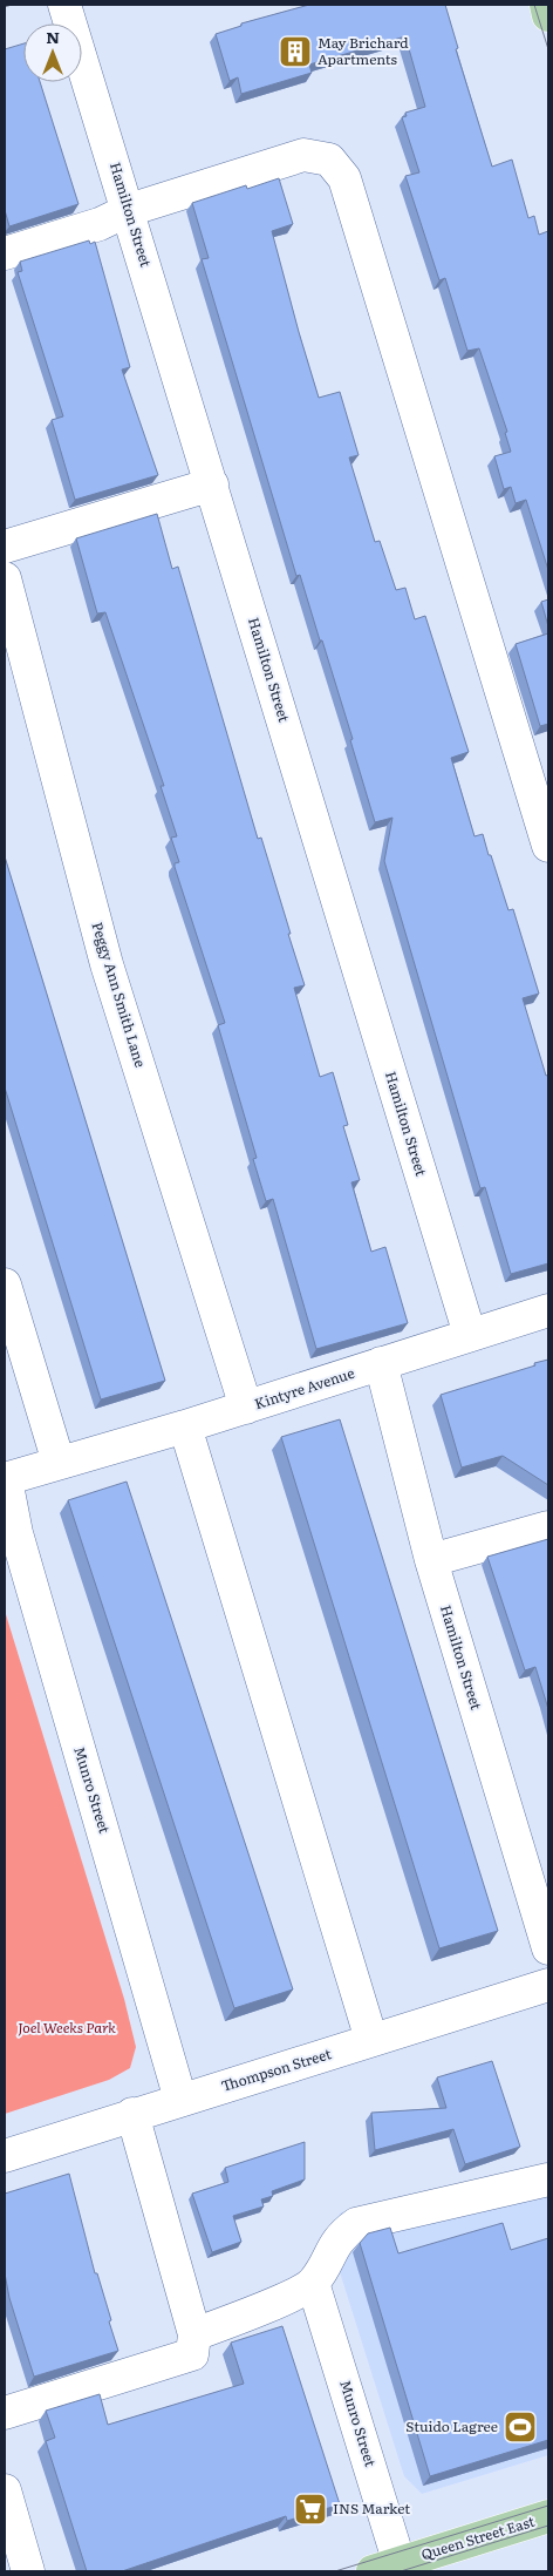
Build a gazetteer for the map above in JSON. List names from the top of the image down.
{
  "streets": {
    "main road": ["Queen Street East"],
    "street": [
      "Hamilton Street",
      "Peggy Ann Smith Lane",
      "Kintyre Avenue",
      "Munro Street",
      "Thompson Street"
    ]
  },
  "crossings": [
    ["Hamilton Street", "Kintyre Avenue"],
    ["Peggy Ann Smith Lane", "Kintyre Avenue"],
    ["Kintyre Avenue", "Munro Street"],
    ["Munro Street", "Thompson Street"],
    ["Munro Street", "Queen Street East"]
  ],
  "parks": ["Joel Weeks Park"],
  "places": {
    "building": ["May Brichard Apartments"],
    "sports": ["Stuido Lagree"],
    "supermarket": ["INS Market"]
  },
  "north": "top"
}
